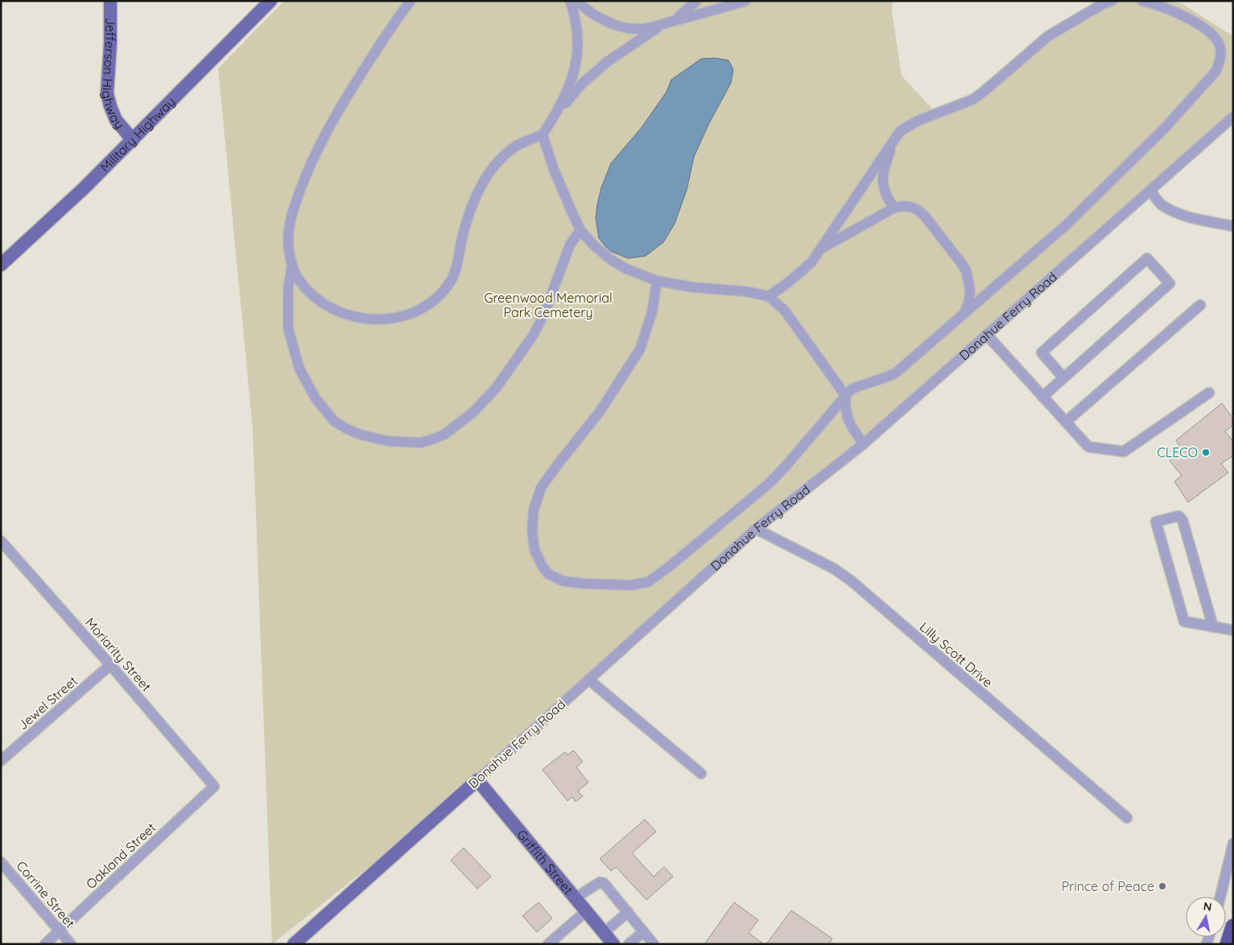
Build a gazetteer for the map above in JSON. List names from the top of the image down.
{
  "streets": {
    "main road": [
      "Jefferson Highway",
      "Military Highway",
      "Donahue Ferry Road",
      "Griffith Street"
    ],
    "street": [
      "Moriarity Street",
      "Lilly Scott Drive",
      "Jewel Street",
      "Oakland Street",
      "Corrine Street"
    ]
  },
  "crossings": [
    ["Jefferson Highway", "Military Highway"],
    ["Donahue Ferry Road", "Lilly Scott Drive"],
    ["Donahue Ferry Road", "Griffith Street"],
    ["Moriarity Street", "Jewel Street"],
    ["Moriarity Street", "Oakland Street"],
    ["Oakland Street", "Corrine Street"]
  ],
  "parks": ["Greenwood Memorial Park Cemetery"],
  "places": ["CLECO", "Prince of Peace"],
  "north": "top"
}
